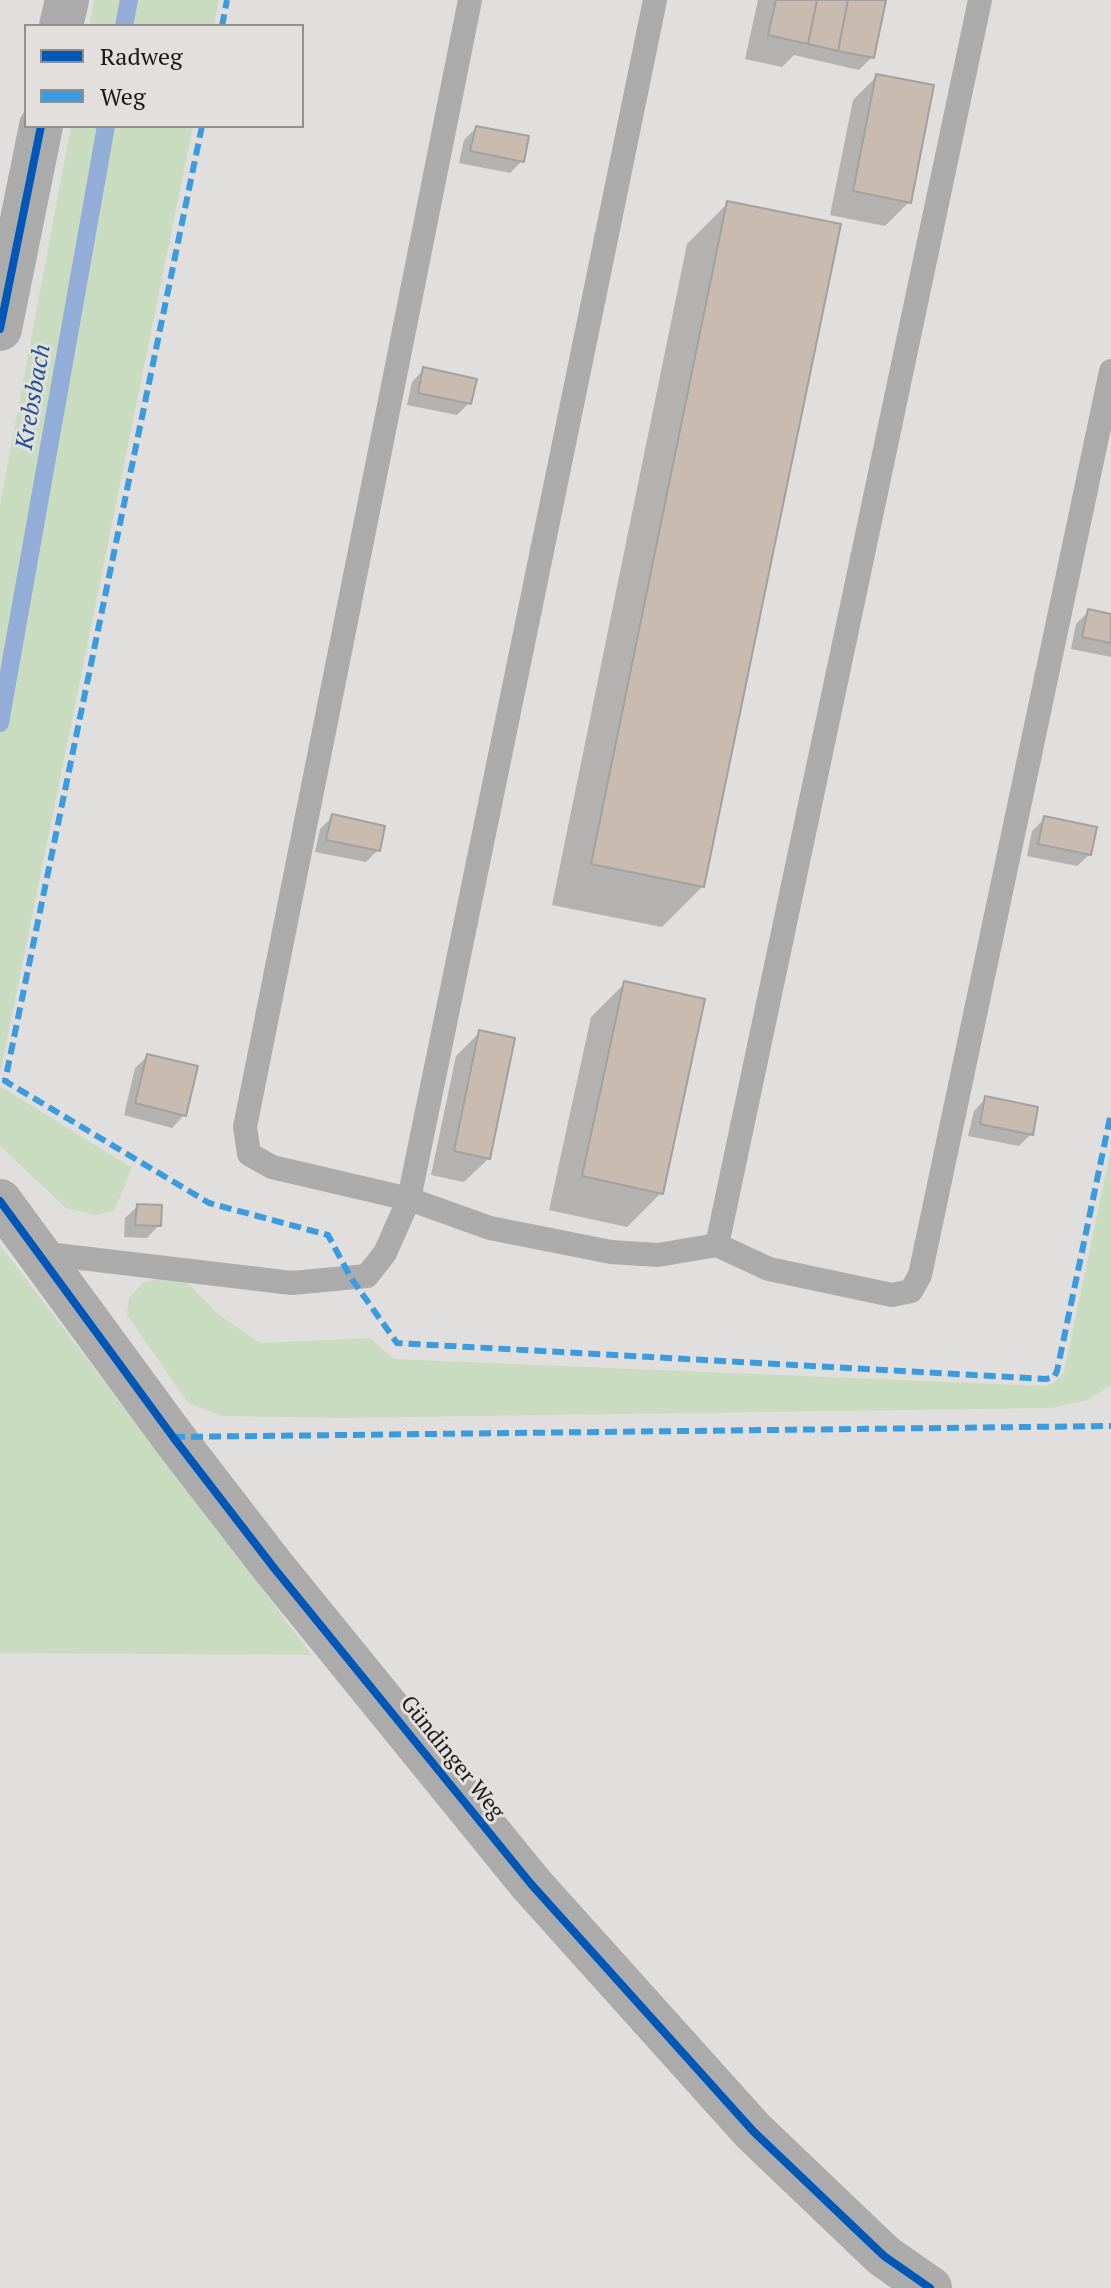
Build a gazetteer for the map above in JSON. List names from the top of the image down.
{
  "streets": {
    "street": ["Gündinger Weg"]
  },
  "water": ["Krebsbach"],
  "legend": ["Radweg", "Weg"]
}
